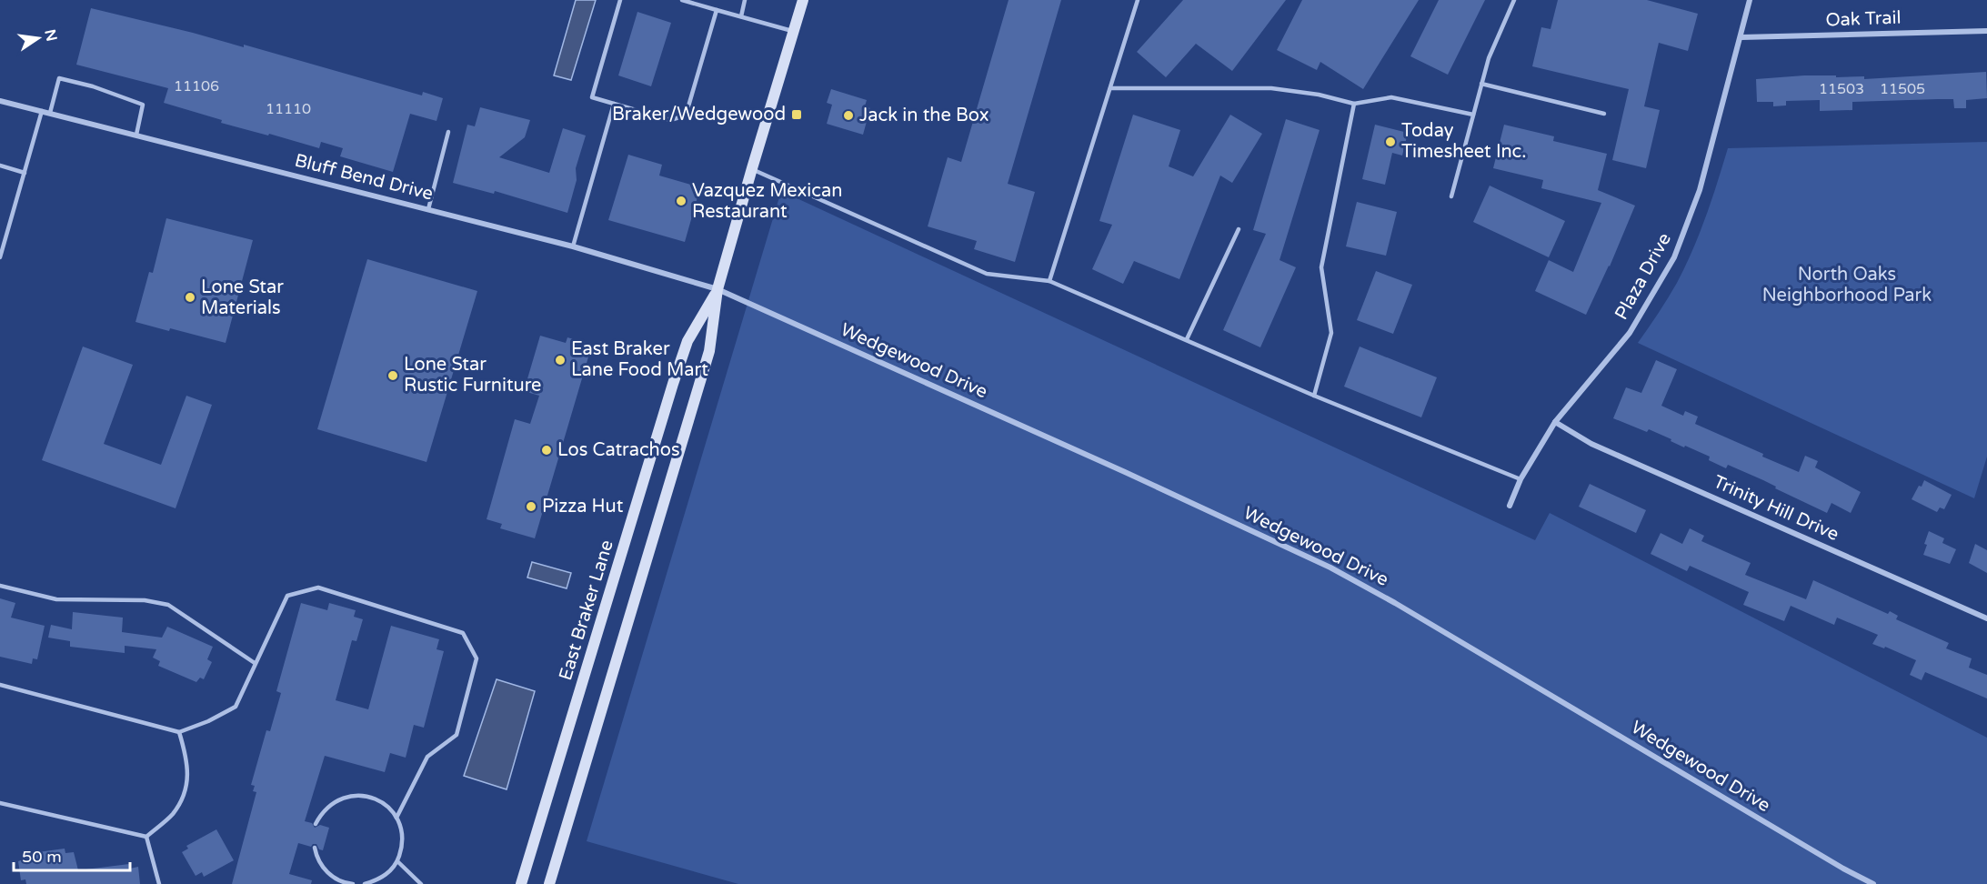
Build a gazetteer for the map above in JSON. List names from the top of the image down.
{
  "streets": {
    "main road": ["East Braker Lane"],
    "street": [
      "Oak Trail",
      "Bluff Bend Drive",
      "Plaza Drive",
      "Wedgewood Drive",
      "Trinity Hill Drive"
    ]
  },
  "crossings": [
    ["Oak Trail", "Plaza Drive"],
    ["Bluff Bend Drive", "Wedgewood Drive"],
    ["Bluff Bend Drive", "East Braker Lane"],
    ["Plaza Drive", "Trinity Hill Drive"],
    ["Wedgewood Drive", "East Braker Lane"]
  ],
  "parks": ["North Oaks Neighborhood Park"],
  "places": {
    "transit": ["Braker/Wedgewood"],
    "other": [
      "Jack in the Box",
      "Today Timesheet Inc.",
      "Vazquez Mexican Restaurant",
      "Lone Star Materials",
      "East Braker Lane Food Mart",
      "Lone Star Rustic Furniture",
      "Los Catrachos",
      "Pizza Hut"
    ]
  },
  "house_numbers": [
    "11106",
    "11503",
    "11505",
    "11110"
  ],
  "scale_bar": "50 m",
  "north": "right"
}
